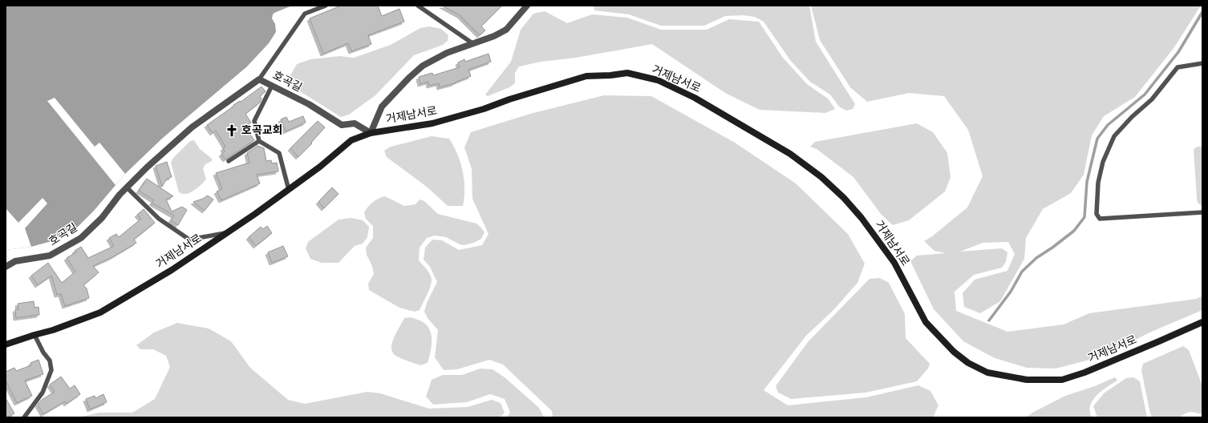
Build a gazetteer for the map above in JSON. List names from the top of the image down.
{
  "streets": {
    "main road": ["거제남서로"],
    "street": ["호곡길"]
  },
  "crossings": [
    ["거제남서로", "호곡길"]
  ],
  "places": {
    "church": ["호곡교회"]
  }
}
